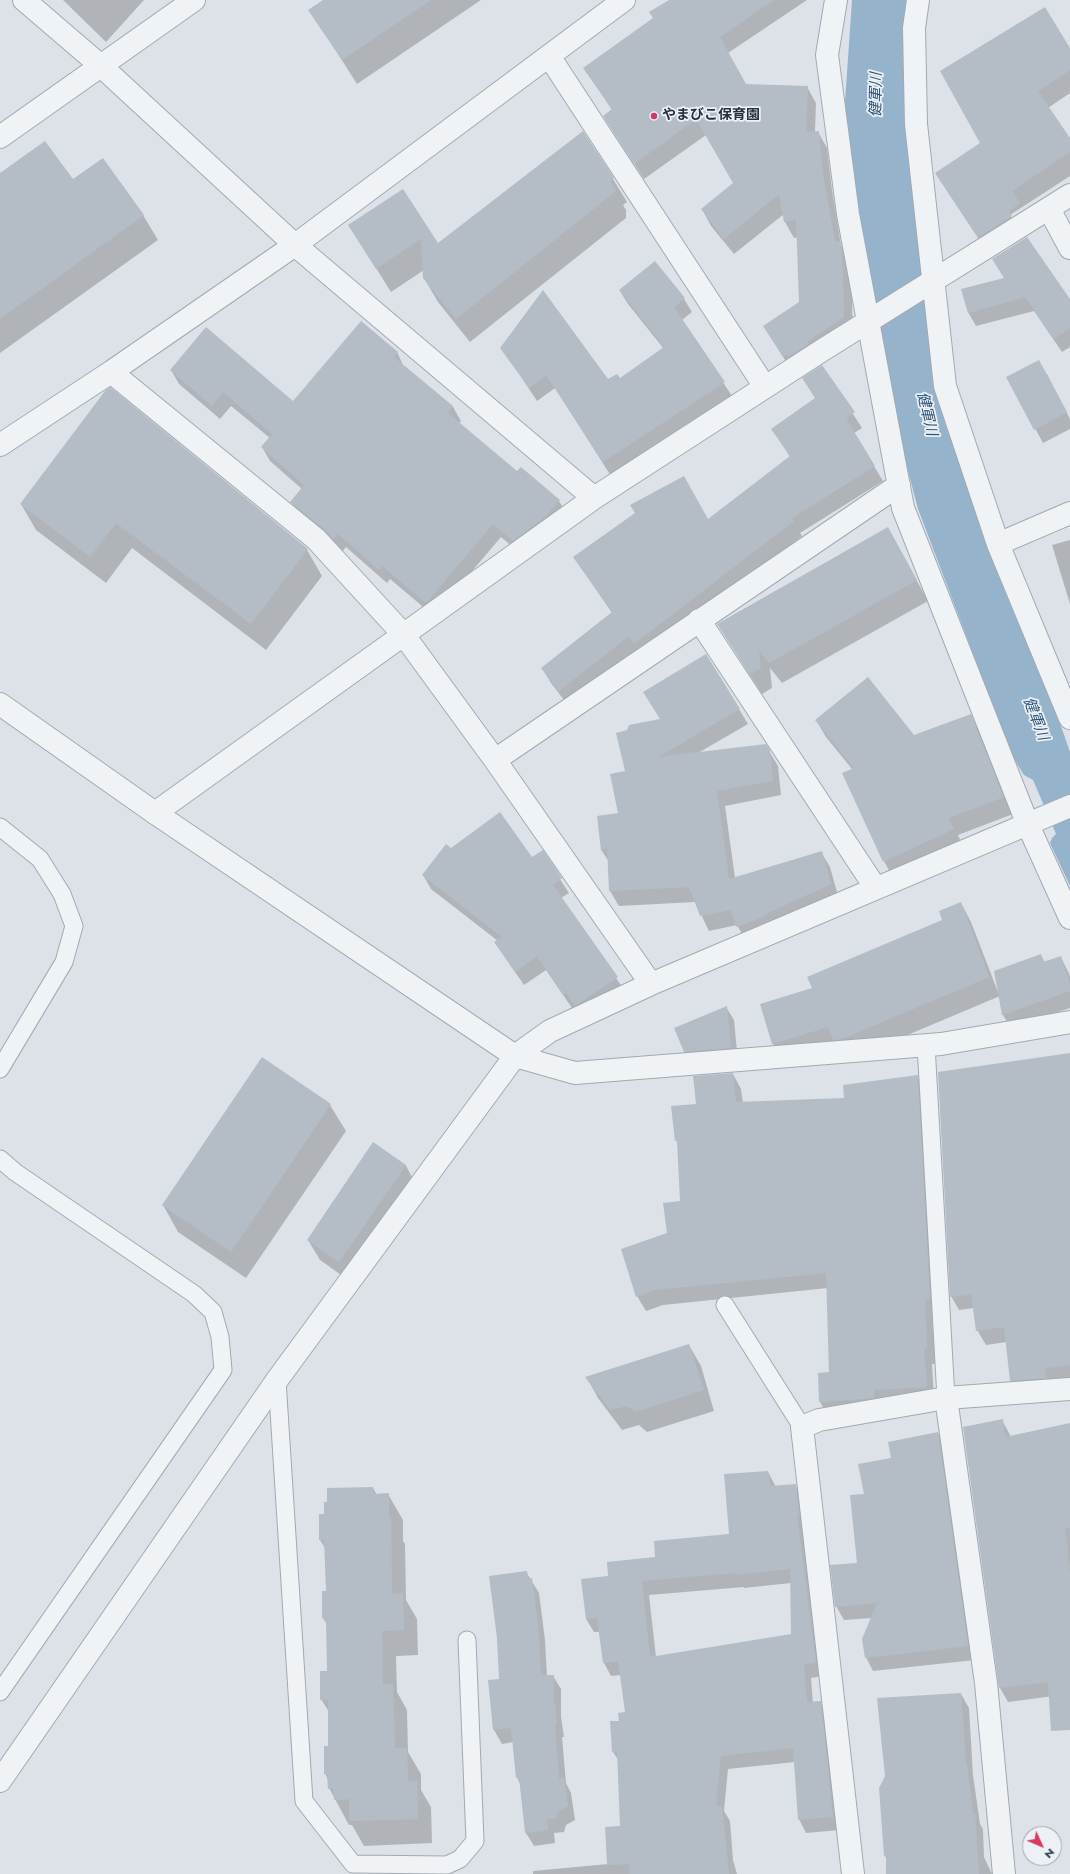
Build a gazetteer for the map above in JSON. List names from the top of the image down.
{
  "water": ["健軍川"],
  "places": ["やまびこ保育園"],
  "north": "bottom right"
}
